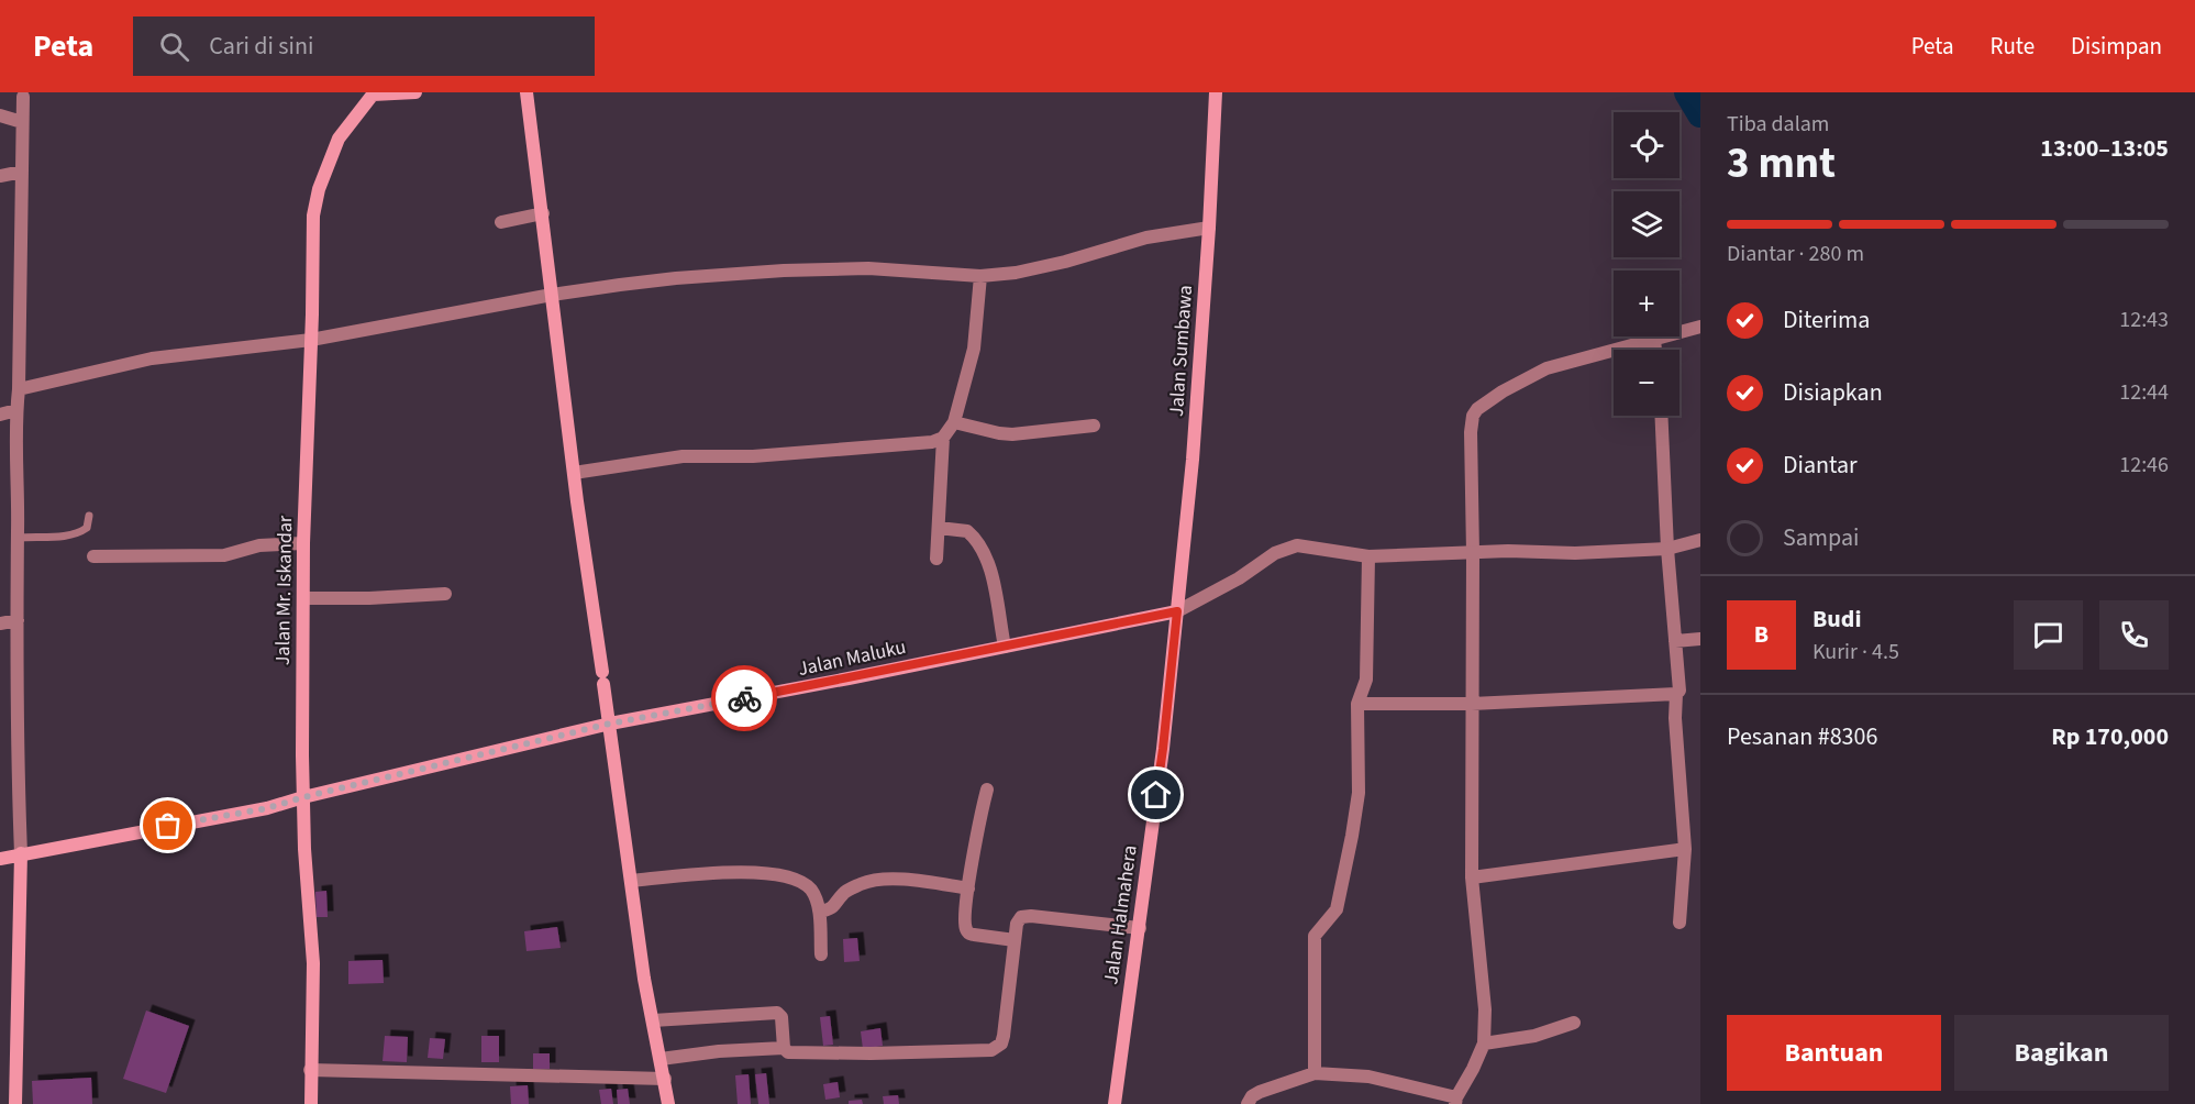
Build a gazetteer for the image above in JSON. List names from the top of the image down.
{
  "streets": {
    "main road": [
      "Jalan Sumbawa",
      "Jalan Mr. Iskandar",
      "Jalan Maluku",
      "Jalan Halmahera"
    ]
  },
  "crossings": [
    ["Jalan Sumbawa", "Jalan Maluku"],
    ["Jalan Sumbawa", "Jalan Halmahera"],
    ["Jalan Mr. Iskandar", "Jalan Maluku"],
    ["Jalan Maluku", "Jalan Halmahera"]
  ],
  "page": {
    "header": "Peta",
    "search": "Cari di sini",
    "nav": ["Peta", "Rute", "Disimpan"],
    "heading": ["3 mnt", "Tiba dalam", "13:00–13:05"],
    "panel": [
      "Budi",
      "Kurir · 4.5",
      "Pesanan #8306",
      "Rp 170,000"
    ],
    "map_buttons": ["+", "−"],
    "bar": "Diantar · 280 m",
    "list": [
      ["Diterima", "12:43"],
      ["Disiapkan", "12:44"],
      ["Diantar", "12:46"],
      "Sampai"
    ],
    "round": "B",
    "buttons": ["Bantuan", "Bagikan"]
  }
}
